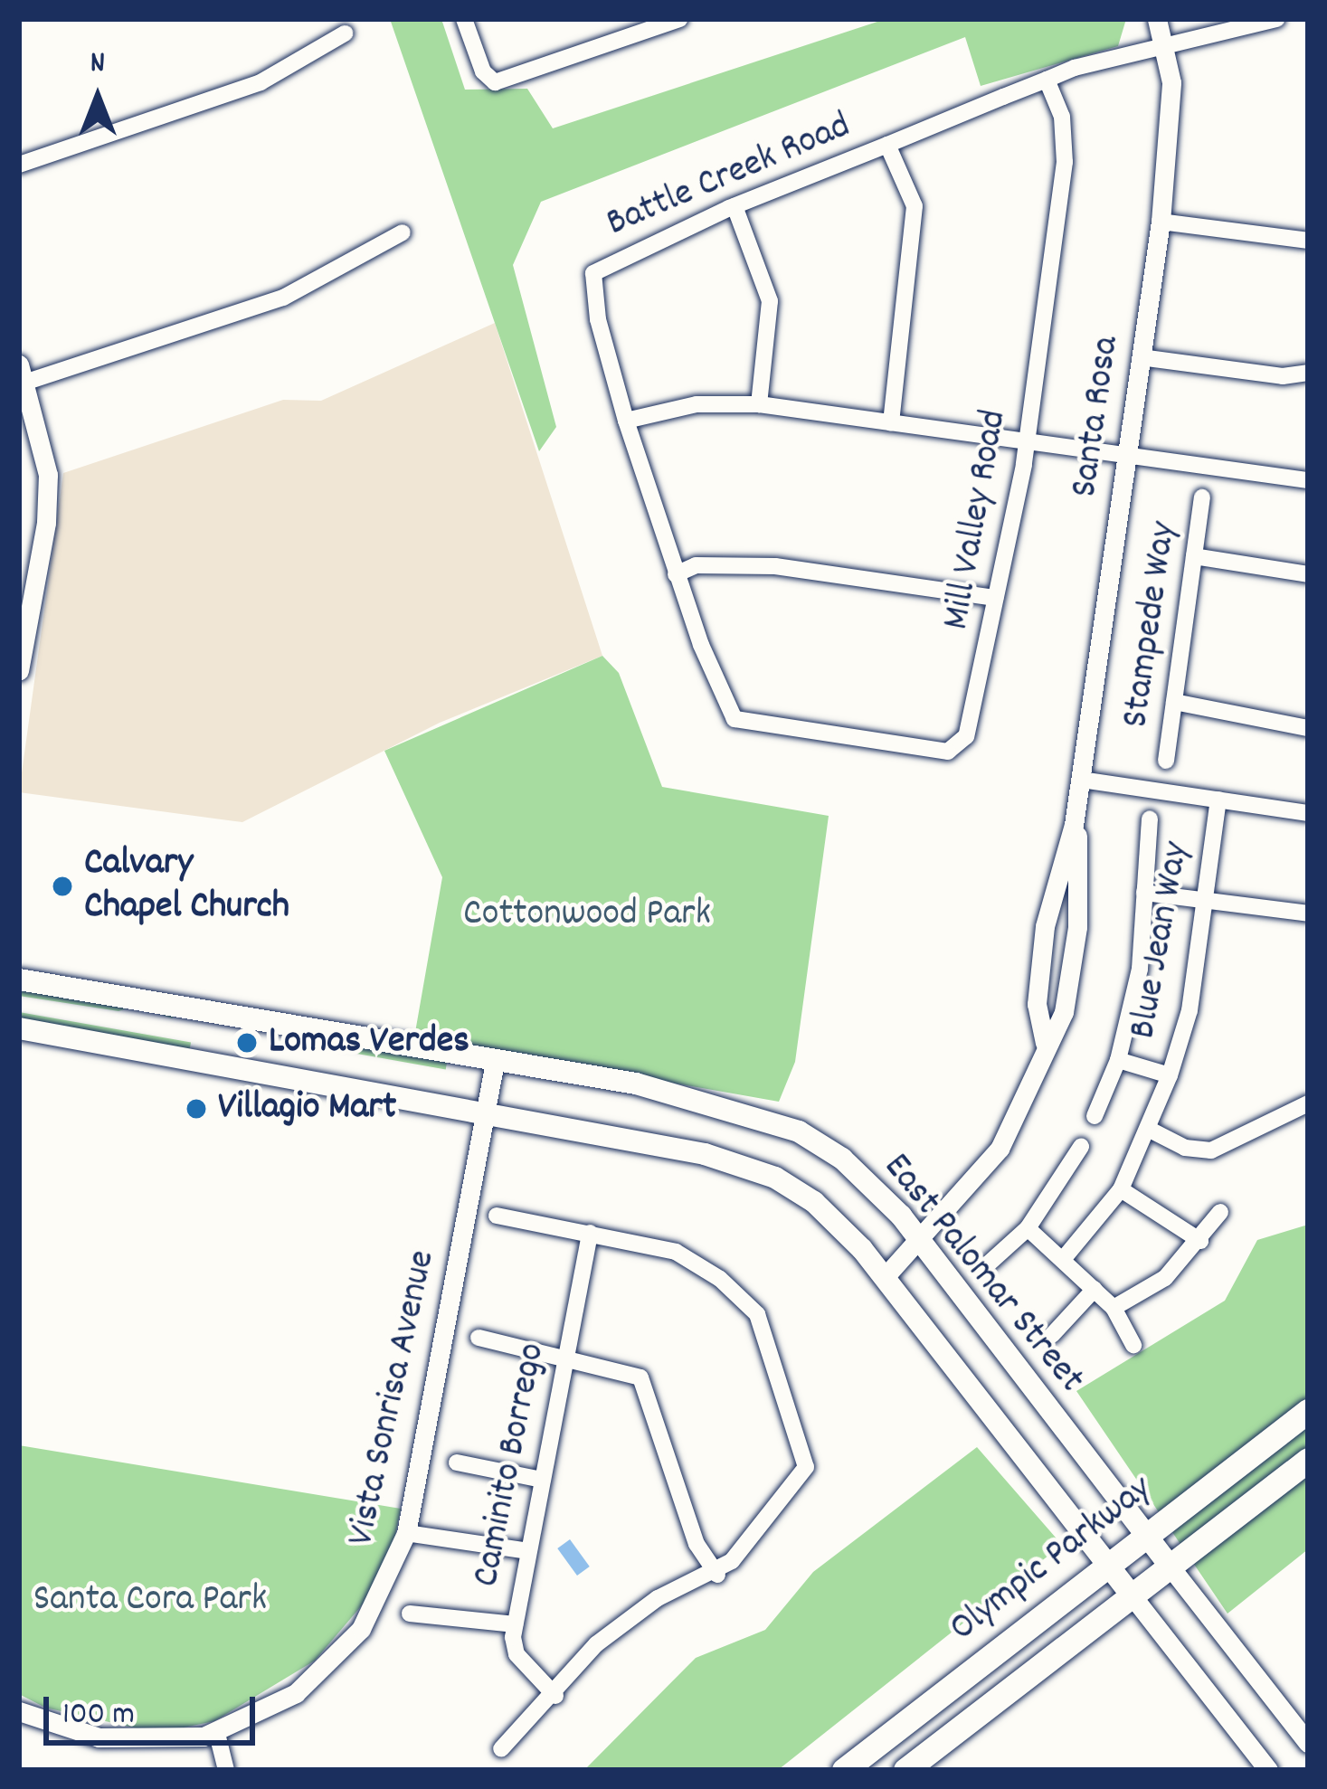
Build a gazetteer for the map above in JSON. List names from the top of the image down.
{
  "streets": {
    "main road": ["East Palomar Street", "Olympic Parkway"],
    "street": [
      "Battle Creek Road",
      "Santa Rosa",
      "Mill Valley Road",
      "Stampede Way",
      "Blue Jean Way",
      "Vista Sonrisa Avenue",
      "Caminito Borrego"
    ]
  },
  "crossings": [
    ["Battle Creek Road", "Santa Rosa"],
    ["Battle Creek Road", "Mill Valley Road"],
    ["Santa Rosa", "East Palomar Street"],
    ["East Palomar Street", "Vista Sonrisa Avenue"],
    ["East Palomar Street", "Olympic Parkway"]
  ],
  "parks": ["Cottonwood Park", "Santa Cora Park"],
  "places": ["Calvary Chapel Church", "Lomas Verdes", "Villagio Mart"],
  "scale_bar": "100 m",
  "north": "top"
}
